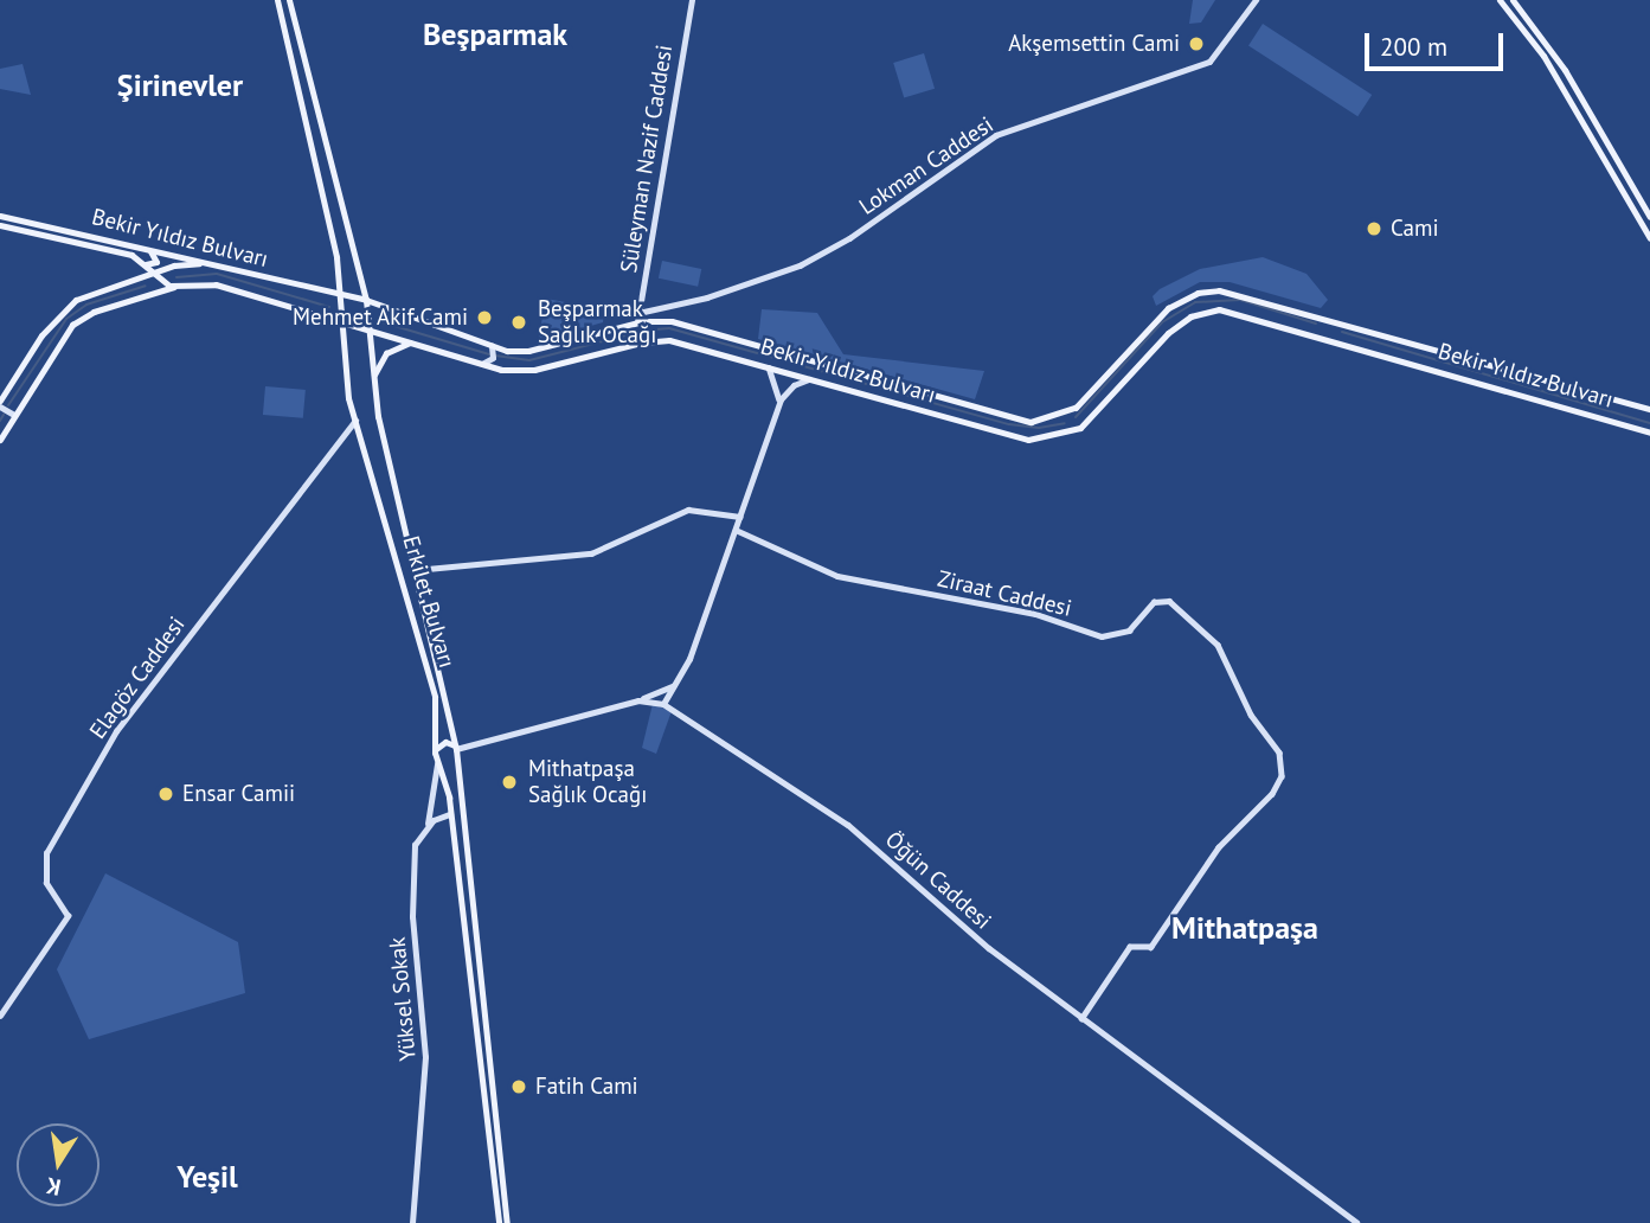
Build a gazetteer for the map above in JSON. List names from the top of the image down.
{
  "streets": {
    "main road": ["Bekir Yıldız Bulvarı", "Erkilet Bulvarı"],
    "street": [
      "Süleyman Nazif Caddesi",
      "Lokman Caddesi",
      "Ziraat Caddesi",
      "Elagöz Caddesi",
      "Öğün Caddesi",
      "Yüksel Sokak"
    ]
  },
  "crossings": [
    ["Süleyman Nazif Caddesi", "Lokman Caddesi"],
    ["Süleyman Nazif Caddesi", "Bekir Yıldız Bulvarı"],
    ["Bekir Yıldız Bulvarı", "Erkilet Bulvarı"],
    ["Ziraat Caddesi", "Öğün Caddesi"],
    ["Erkilet Bulvarı", "Elagöz Caddesi"],
    ["Erkilet Bulvarı", "Öğün Caddesi"],
    ["Erkilet Bulvarı", "Yüksel Sokak"]
  ],
  "districts": [
    "Beşparmak",
    "Şirinevler",
    "Mithatpaşa",
    "Yeşil"
  ],
  "places": [
    "Akşemsettin Cami",
    "Cami",
    "Mehmet Akif Cami",
    "Beşparmak Sağlık Ocağı",
    "Mithatpaşa Sağlık Ocağı",
    "Ensar Camii",
    "Fatih Cami"
  ],
  "scale_bar": "200 m",
  "north": "bottom"
}
